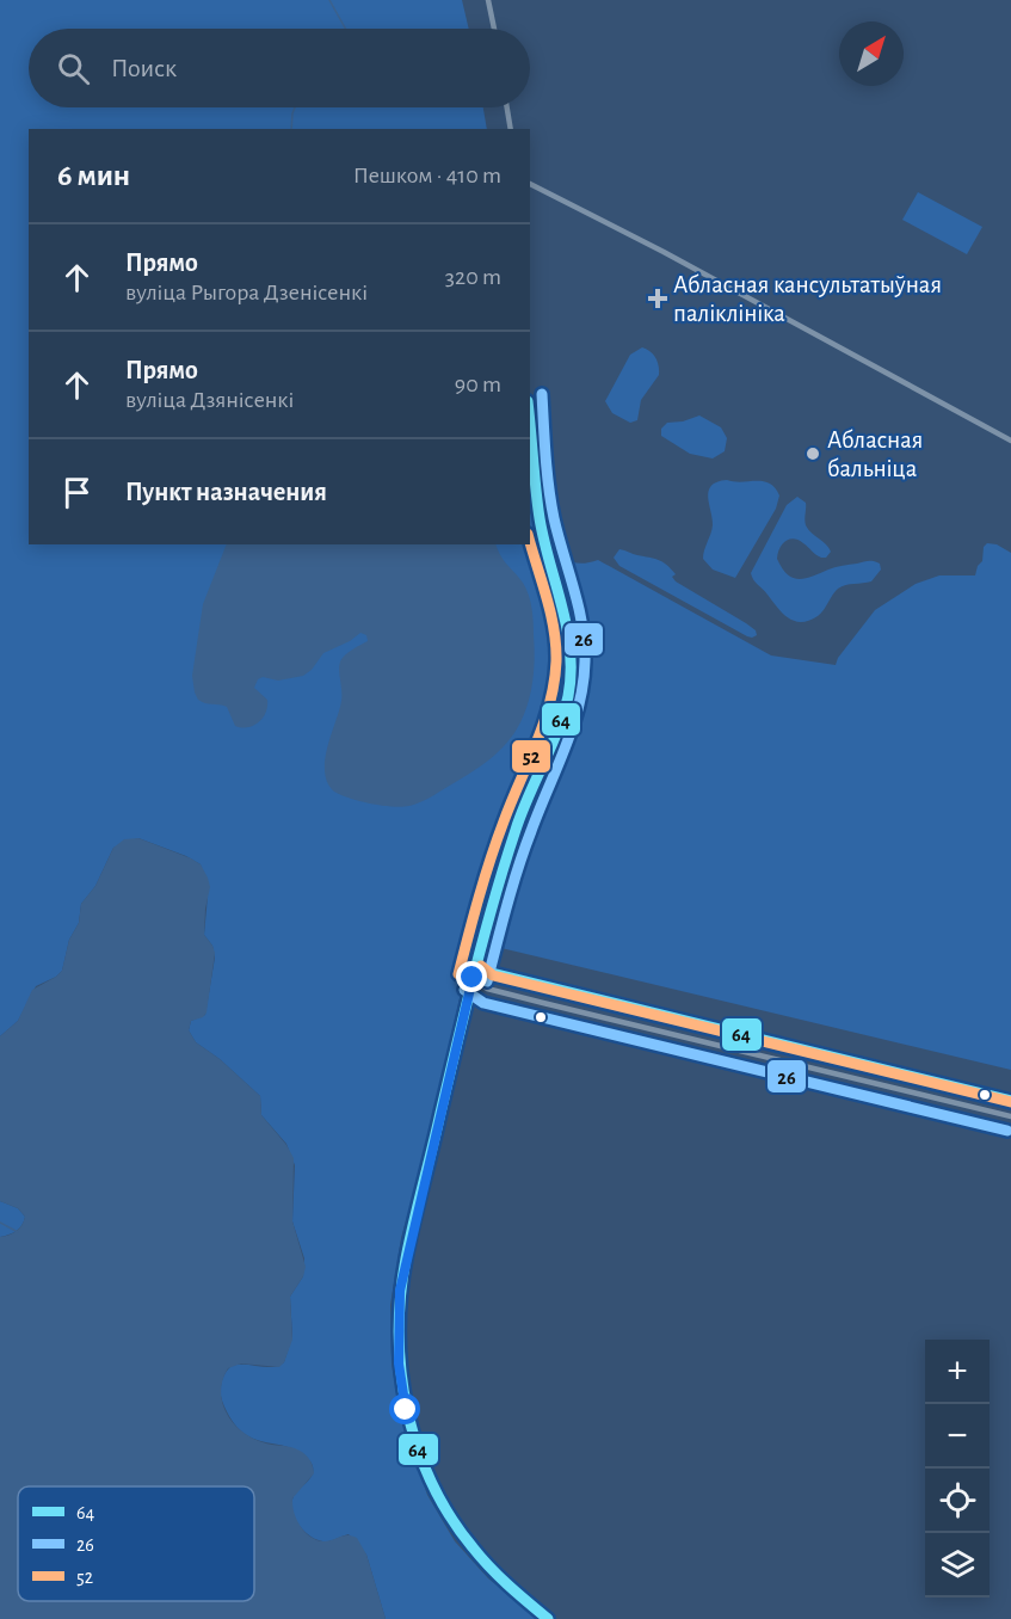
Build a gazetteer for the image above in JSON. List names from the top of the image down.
{
  "places": {
    "health": ["Абласная кансультатыўная паліклініка"],
    "other": ["Абласная бальніца"]
  },
  "lines": ["transit line 26", "transit line 64", "transit line 52"],
  "legend": ["64", "26", "52"],
  "north": "top right",
  "page": {
    "search": "Поиск",
    "heading": ["6 мин", "Пешком · 410 m"],
    "list": [
      ["Прямо", "вуліца Рыгора Дзенісенкі", "320 m"],
      ["Прямо", "вуліца Дзянісенкі", "90 m"],
      "Пункт назначения"
    ],
    "map_buttons": ["+", "−"]
  }
}
